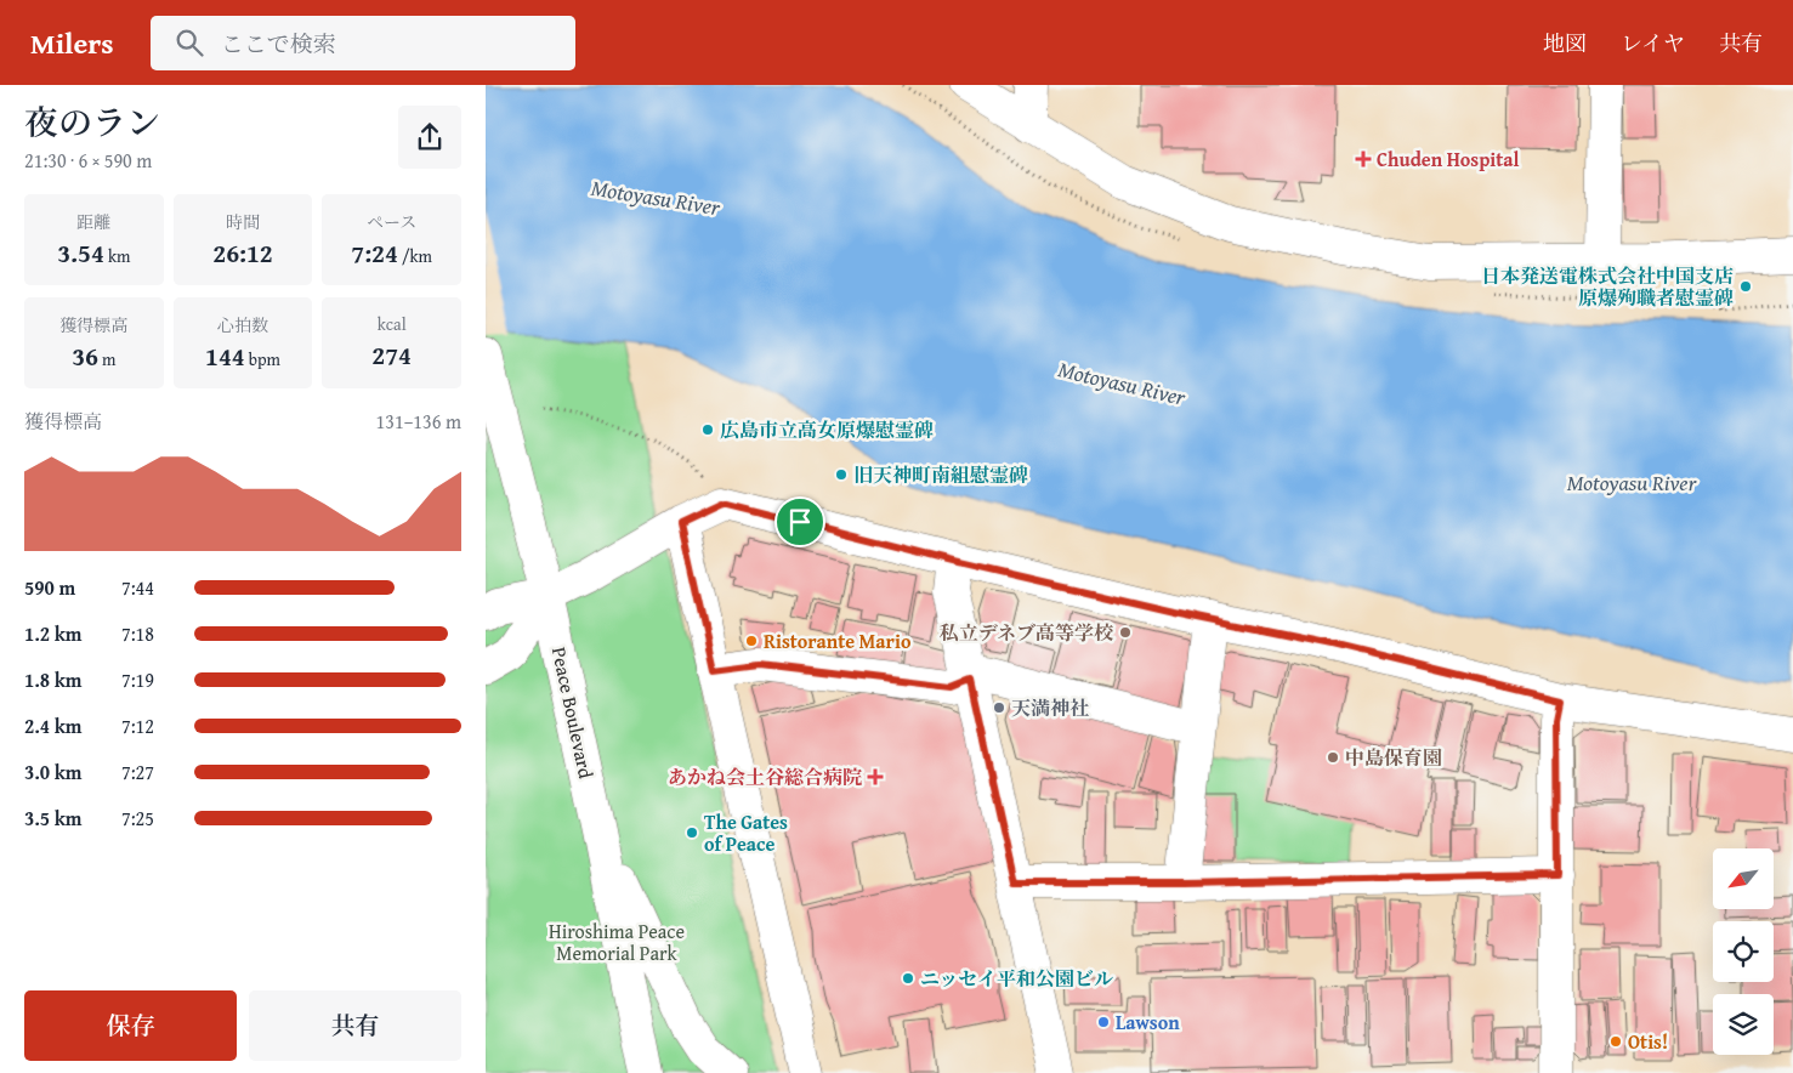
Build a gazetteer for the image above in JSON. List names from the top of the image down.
{
  "streets": {
    "street": ["Peace Boulevard"]
  },
  "water": ["Motoyasu River"],
  "parks": ["Hiroshima Peace Memorial Park"],
  "places": {
    "health": ["Chuden Hospital", "あかね会土谷総合病院"],
    "other": [
      "日本発送電株式会社中国支店 原爆殉職者慰霊碑",
      "広島市立高女原爆慰霊碑",
      "旧天神町南組慰霊碑",
      "私立デネブ高等学校",
      "Ristorante Mario",
      "天満神社",
      "中島保育園",
      "The Gates of Peace",
      "ニッセイ平和公園ビル",
      "Lawson",
      "Otis!"
    ]
  },
  "north": "bottom left",
  "page": {
    "header": "Milers",
    "search": "ここで検索",
    "nav": ["地図", "レイヤ", "共有"],
    "heading": ["夜のラン", "21:30 · 6 × 590 m"],
    "stats": [
      ["距離", "3.54 km"],
      ["時間", "26:12"],
      ["ペース", "7:24 /km"],
      ["獲得標高", "36 m"],
      ["心拍数", "144 bpm"],
      ["kcal", "274"]
    ],
    "chart": ["獲得標高", "131–136 m"],
    "list": [
      {
        "name": "590 m",
        "note": "7:44"
      },
      {
        "name": "1.2 km",
        "note": "7:18"
      },
      {
        "name": "1.8 km",
        "note": "7:19"
      },
      {
        "name": "2.4 km",
        "note": "7:12"
      },
      {
        "name": "3.0 km",
        "note": "7:27"
      },
      {
        "name": "3.5 km",
        "note": "7:25"
      }
    ],
    "buttons": ["保存", "共有"]
  }
}
